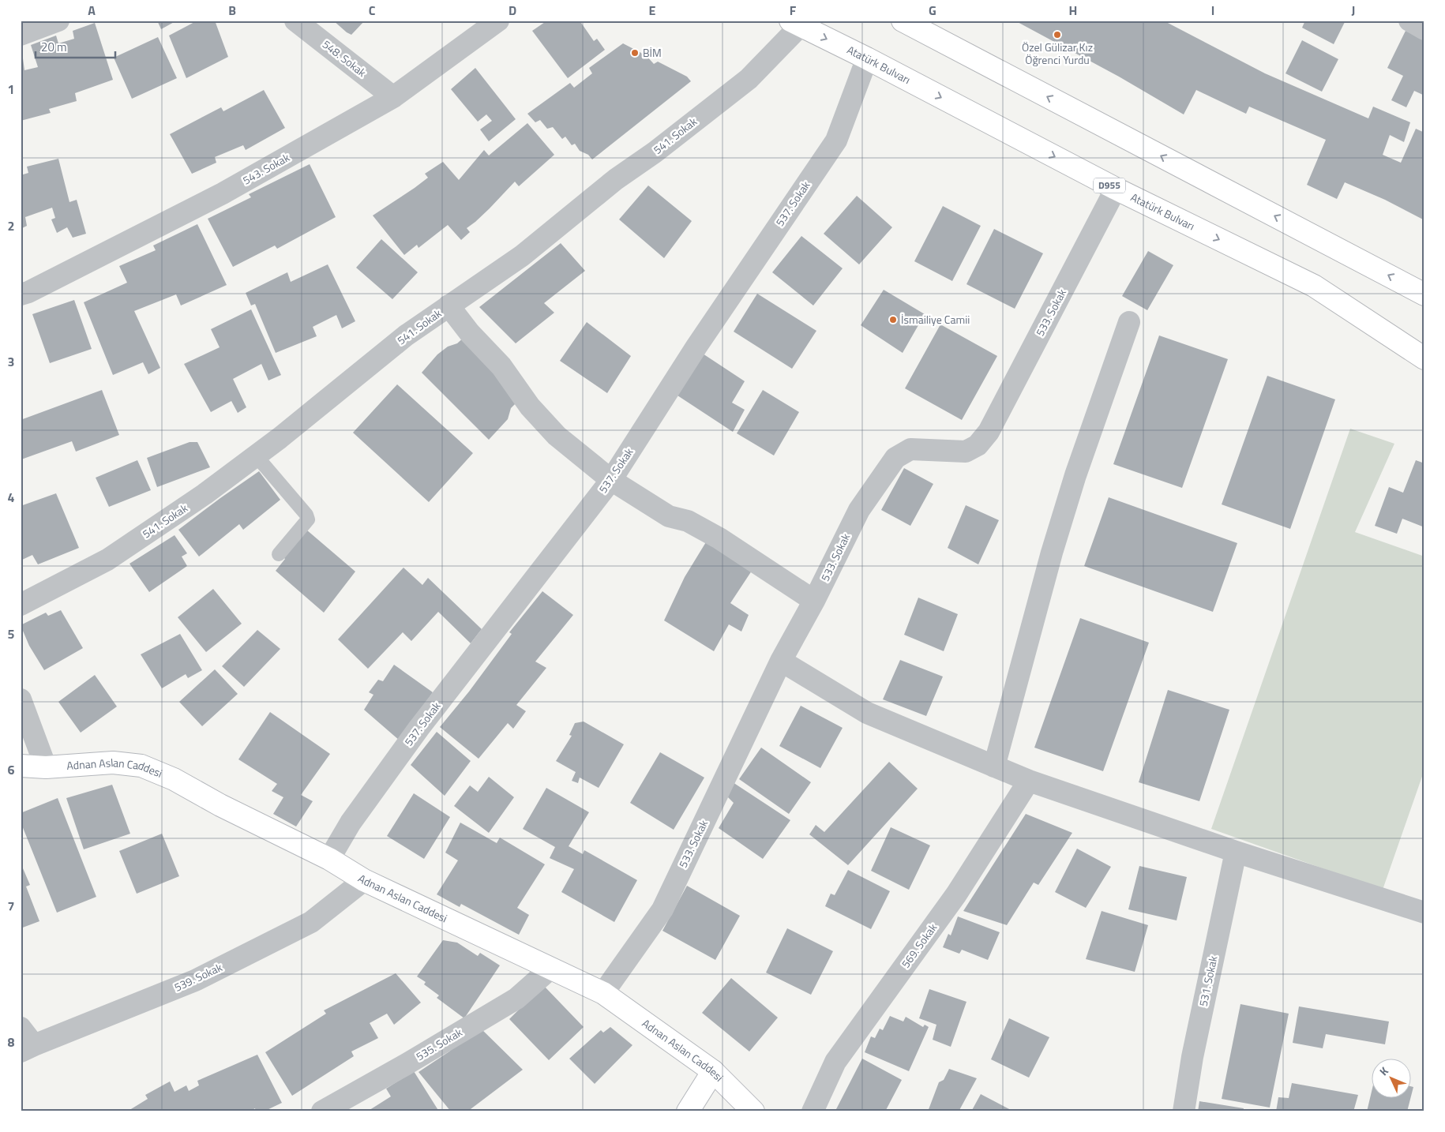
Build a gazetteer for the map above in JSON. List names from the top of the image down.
{
  "streets": {
    "main road": ["Atatürk Bulvarı", "D955", "Adnan Aslan Caddesi"],
    "street": [
      "548. Sokak",
      "541. Sokak",
      "543. Sokak",
      "537. Sokak",
      "533. Sokak",
      "569. Sokak",
      "539. Sokak",
      "531. Sokak",
      "535. Sokak"
    ]
  },
  "crossings": [
    ["548. Sokak", "543. Sokak"],
    ["Atatürk Bulvarı", "541. Sokak"],
    ["Atatürk Bulvarı", "537. Sokak"],
    ["Atatürk Bulvarı", "533. Sokak"],
    ["537. Sokak", "Adnan Aslan Caddesi"],
    ["533. Sokak", "Adnan Aslan Caddesi"],
    ["Adnan Aslan Caddesi", "539. Sokak"],
    ["Adnan Aslan Caddesi", "535. Sokak"]
  ],
  "places": ["Özel Gülizar Kız Öğrenci Yurdu", "BİM", "İsmailiye Camii"],
  "scale_bar": "20 m",
  "north": "top left",
  "grid": {
    "columns": [
      "A",
      "B",
      "C",
      "D",
      "E",
      "F",
      "G",
      "H",
      "I",
      "J"
    ],
    "rows": [
      "1",
      "2",
      "3",
      "4",
      "5",
      "6",
      "7",
      "8"
    ]
  }
}
